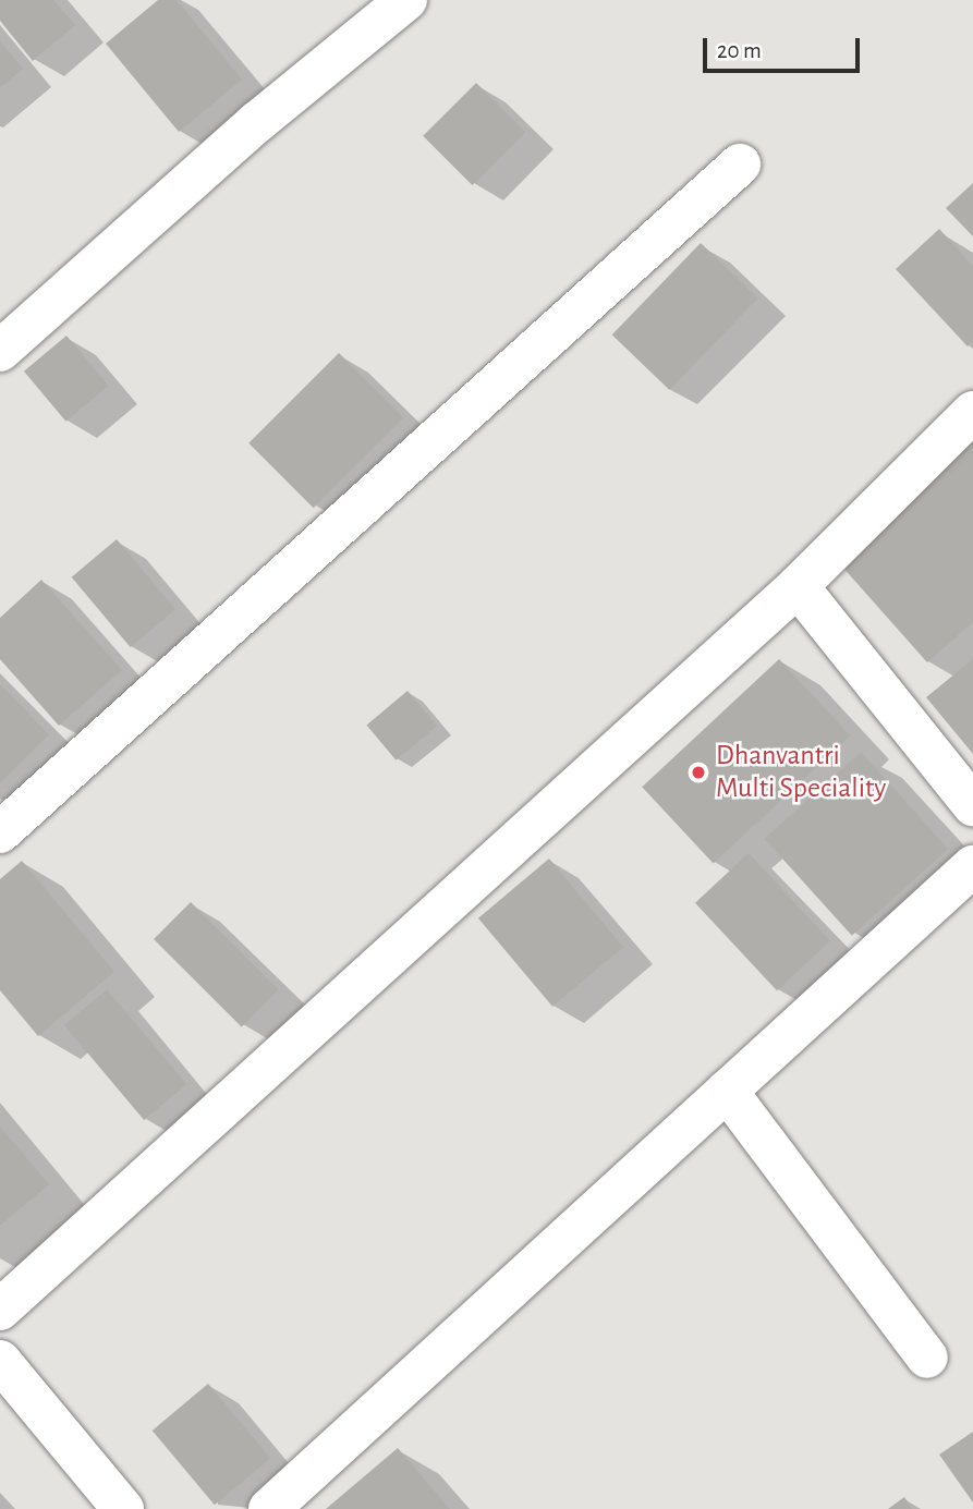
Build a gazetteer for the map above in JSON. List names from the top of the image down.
{
  "places": ["Dhanvantri Multi Speciality"],
  "scale_bar": "20 m"
}
